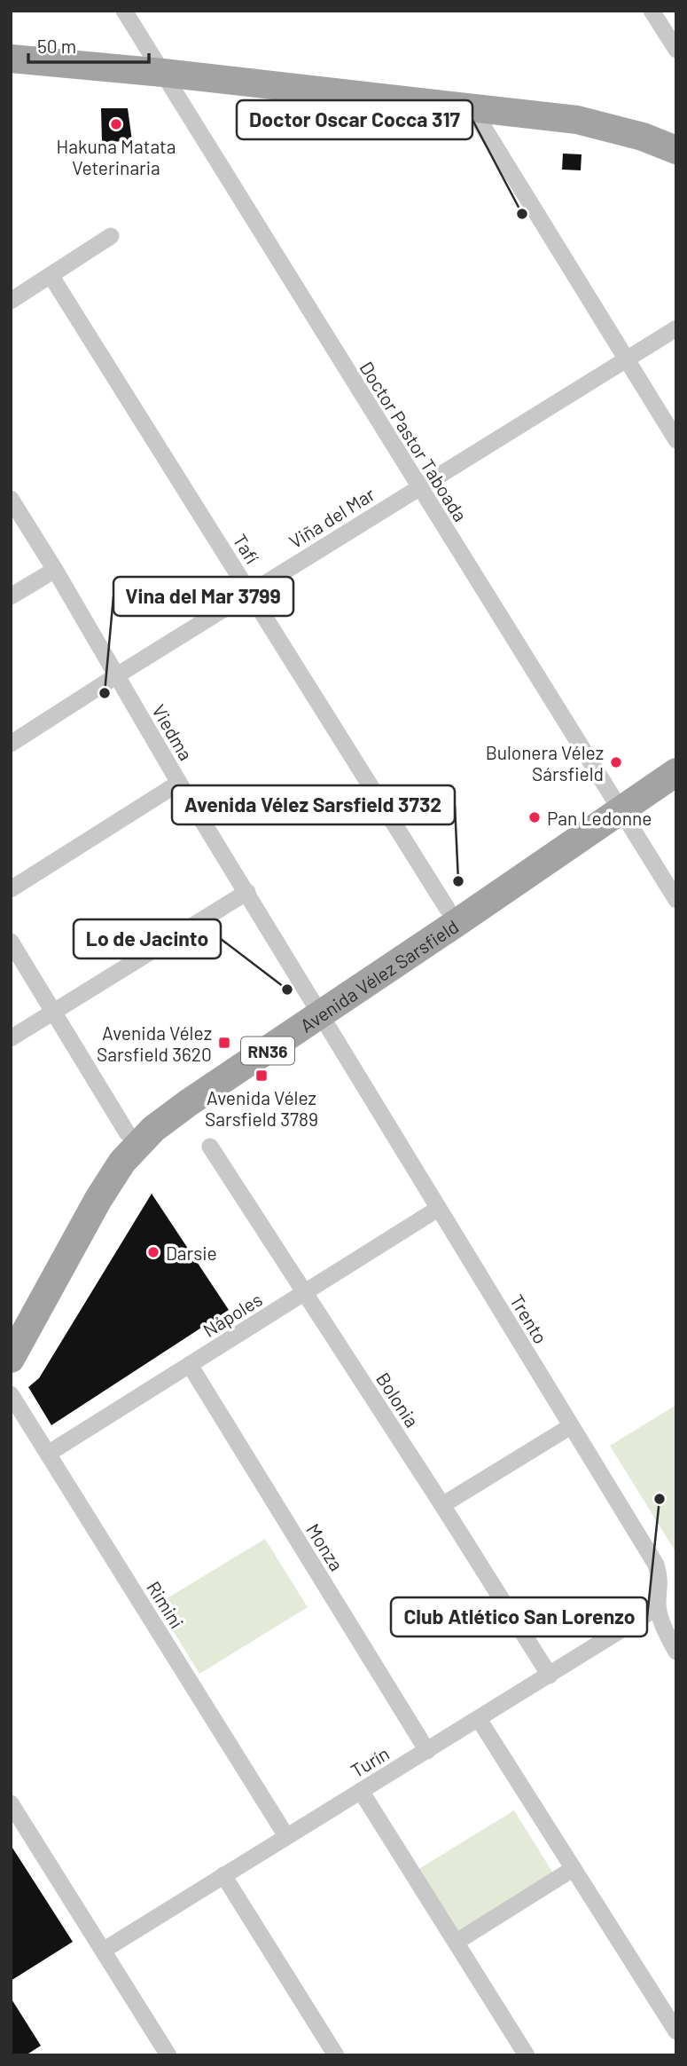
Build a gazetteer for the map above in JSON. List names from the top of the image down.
{
  "streets": {
    "main road": ["Avenida Vélez Sarsfield", "RN36"],
    "street": [
      "Doctor Pastor Taboada",
      "Viña del Mar",
      "Tafí",
      "Viedma",
      "Nápoles",
      "Trento",
      "Bolonia",
      "Monza",
      "Rimini",
      "Turín"
    ]
  },
  "crossings": [
    ["Doctor Pastor Taboada", "Viña del Mar"],
    ["Doctor Pastor Taboada", "Avenida Vélez Sarsfield"],
    ["Viña del Mar", "Tafí"],
    ["Viña del Mar", "Viedma"],
    ["Tafí", "Avenida Vélez Sarsfield"],
    ["Viedma", "Avenida Vélez Sarsfield"],
    ["Viedma", "Trento"],
    ["Avenida Vélez Sarsfield", "Trento"],
    ["Nápoles", "Trento"],
    ["Nápoles", "Bolonia"],
    ["Nápoles", "Monza"],
    ["Nápoles", "Rimini"],
    ["Trento", "Turín"],
    ["Bolonia", "Turín"],
    ["Monza", "Turín"],
    ["Rimini", "Turín"]
  ],
  "places": {
    "other": [
      "Hakuna Matata Veterinaria",
      "Doctor Oscar Cocca 317",
      "Vina del Mar 3799",
      "Bulonera Vélez Sársfield",
      "Pan Ledonne",
      "Avenida Vélez Sarsfield 3732",
      "Lo de Jacinto",
      "Darsie",
      "Club Atlético San Lorenzo"
    ],
    "transit": ["Avenida Vélez Sarsfield 3620", "Avenida Vélez Sarsfield 3789"]
  },
  "scale_bar": "50 m"
}
